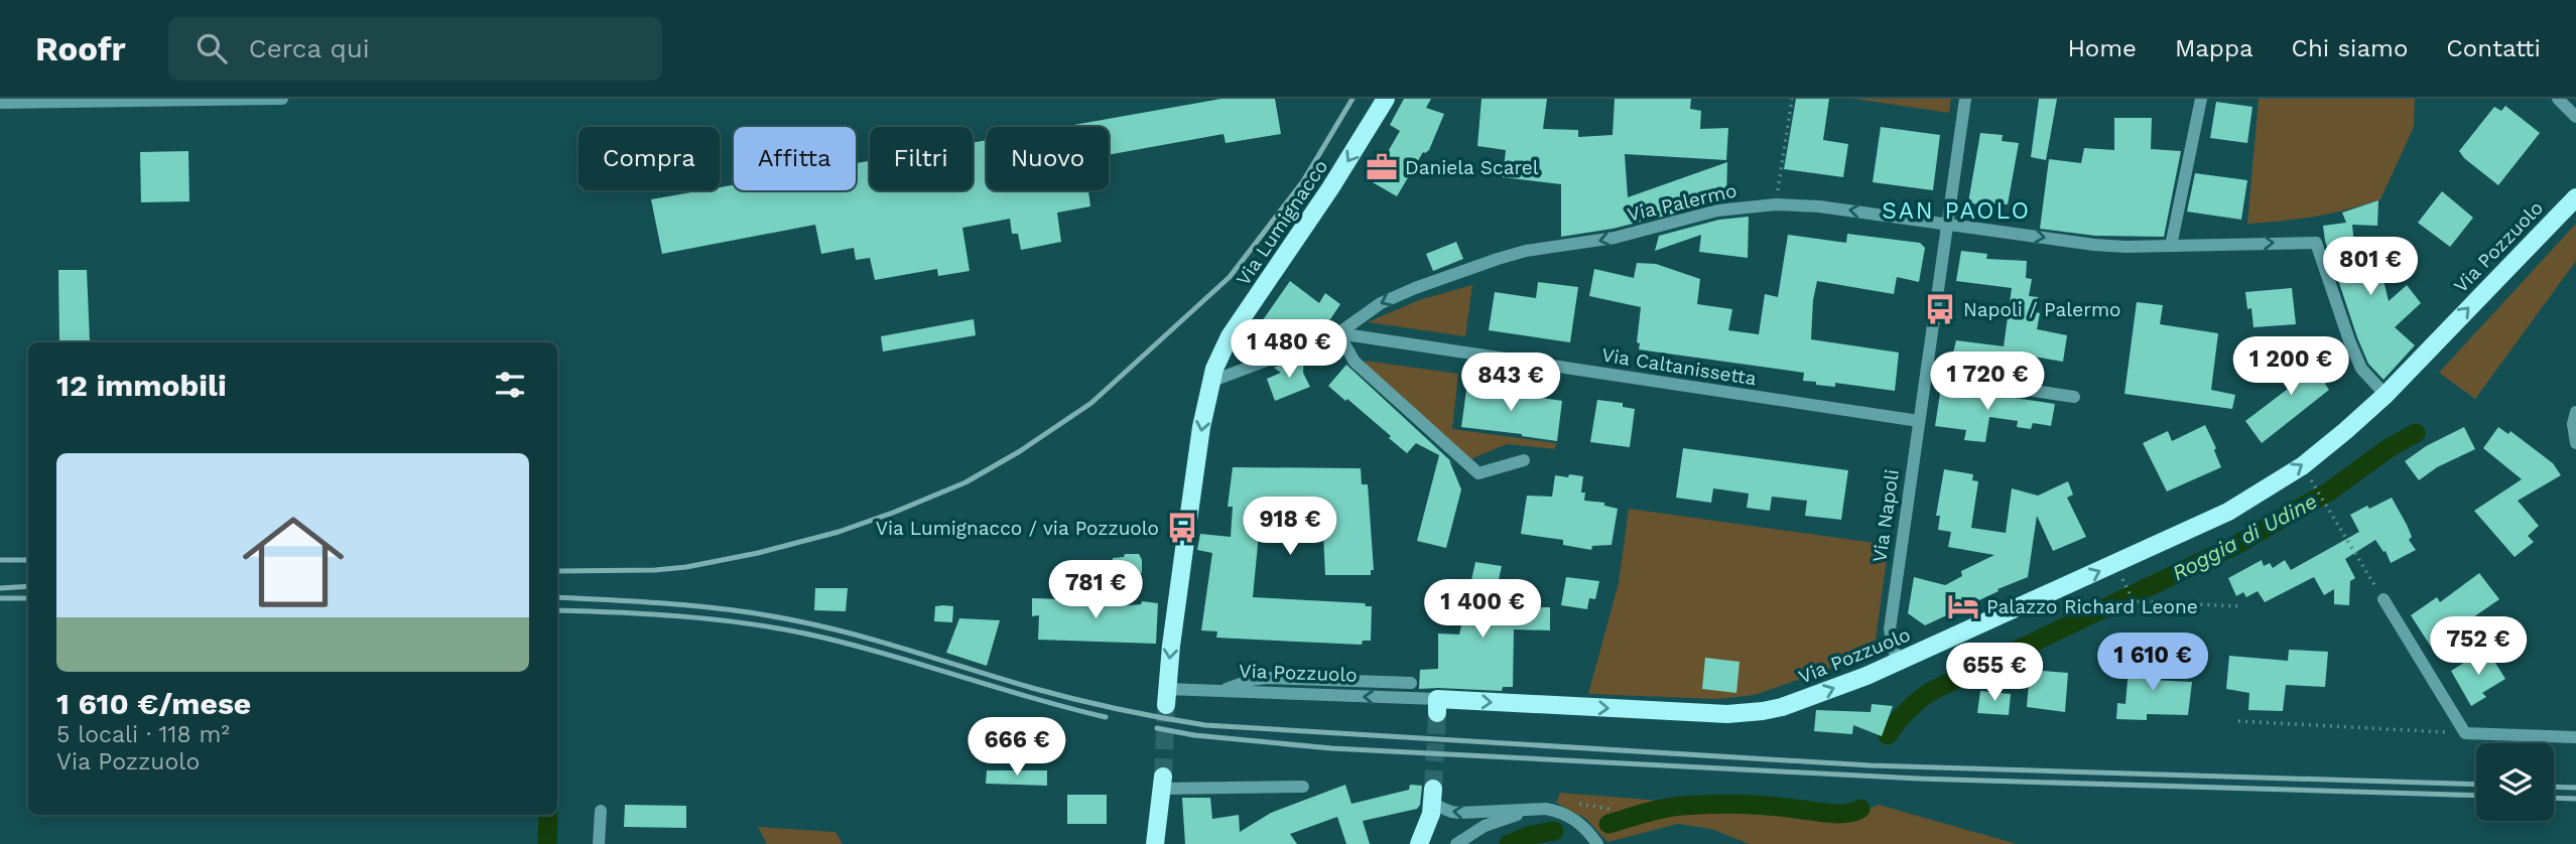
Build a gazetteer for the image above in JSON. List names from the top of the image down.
{
  "streets": {
    "main road": ["Via Lumignacco", "Via Pozzuolo"],
    "street": ["Via Palermo", "Via Caltanissetta", "Via Napoli"]
  },
  "crossings": [
    ["Via Palermo", "Via Lumignacco"],
    ["Via Palermo", "Via Pozzuolo"],
    ["Via Palermo", "Via Caltanissetta"],
    ["Via Palermo", "Via Napoli"],
    ["Via Lumignacco", "Via Pozzuolo"],
    ["Via Pozzuolo", "Via Napoli"],
    ["Via Caltanissetta", "Via Napoli"]
  ],
  "one_way": ["Via Lumignacco"],
  "districts": ["SAN PAOLO"],
  "water": ["Roggia di Udine"],
  "places": {
    "office": ["Daniela Scarel"],
    "bus stop": ["Napoli / Palermo", "Via Lumignacco / via Pozzuolo"],
    "hotel": ["Palazzo Richard Leone"]
  },
  "page": {
    "header": "Roofr",
    "search": "Cerca qui",
    "nav": [
      "Home",
      "Mappa",
      "Chi siamo",
      "Contatti"
    ],
    "chip": [
      "Compra",
      "Affitta",
      "Filtri",
      "Nuovo"
    ],
    "price": [
      "801 €",
      "1 480 €",
      "1 200 €",
      "1 720 €",
      "843 €",
      "918 €",
      "781 €",
      "1 400 €",
      "752 €",
      "1 610 €",
      "655 €",
      "666 €"
    ],
    "heading": "12 immobili",
    "list": [
      {
        "name": "1 610 €/mese",
        "note": "5 locali · 118 m² · Via Pozzuolo"
      }
    ]
  }
}
